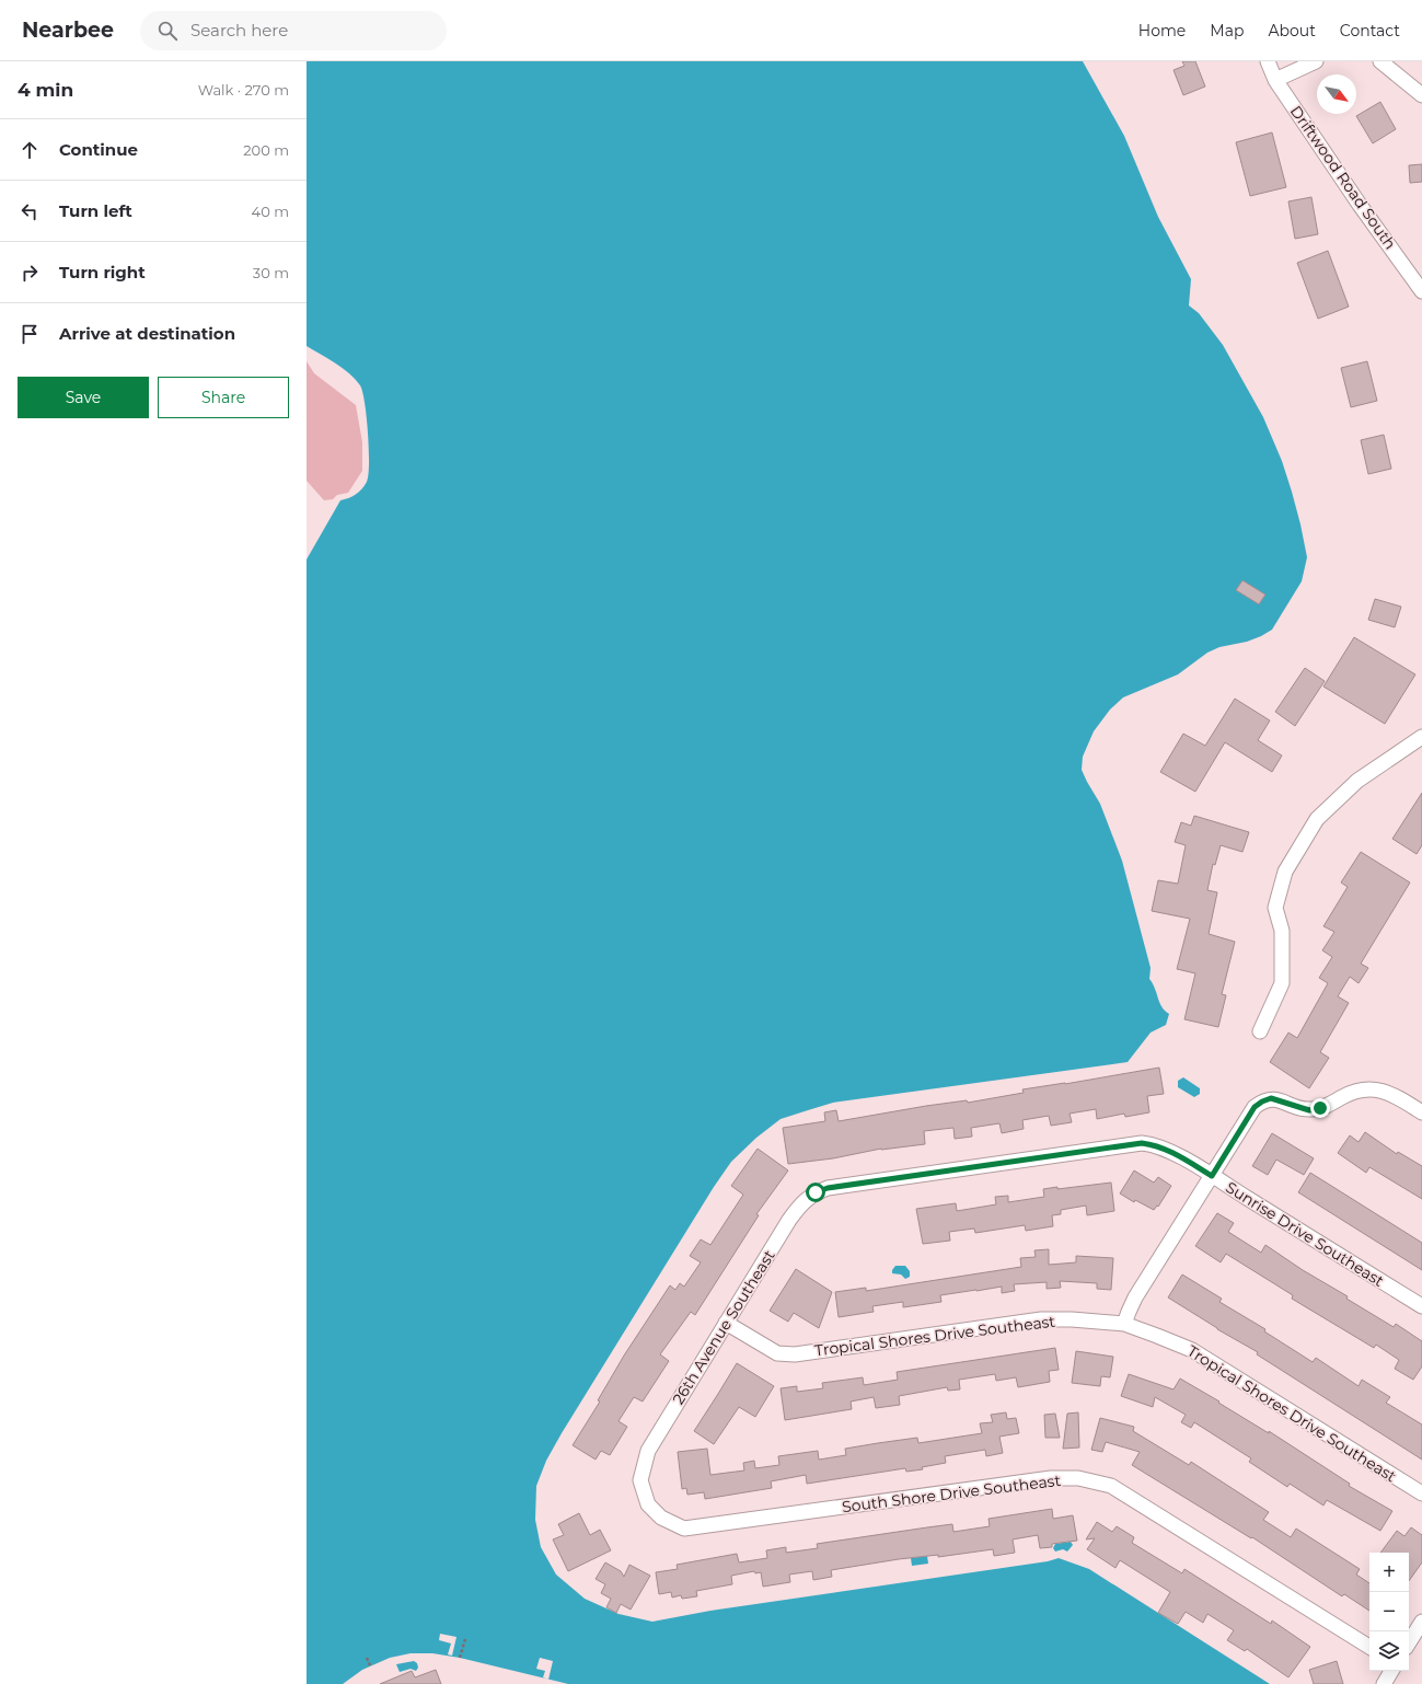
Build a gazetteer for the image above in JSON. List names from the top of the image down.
{
  "streets": {
    "street": [
      "Driftwood Road South",
      "Sunrise Drive Southeast",
      "26th Avenue Southeast",
      "Tropical Shores Drive Southeast",
      "South Shore Drive Southeast"
    ]
  },
  "crossings": [
    ["Sunrise Drive Southeast", "26th Avenue Southeast"],
    ["26th Avenue Southeast", "Tropical Shores Drive Southeast"],
    ["26th Avenue Southeast", "South Shore Drive Southeast"]
  ],
  "north": "bottom right",
  "page": {
    "header": "Nearbee",
    "search": "Search here",
    "nav": [
      "Home",
      "Map",
      "About",
      "Contact"
    ],
    "heading": ["4 min", "Walk · 270 m"],
    "list": [
      ["Continue", "200 m"],
      ["Turn left", "40 m"],
      ["Turn right", "30 m"],
      "Arrive at destination"
    ],
    "buttons": ["Save", "Share"],
    "map_buttons": ["+", "−"]
  }
}
